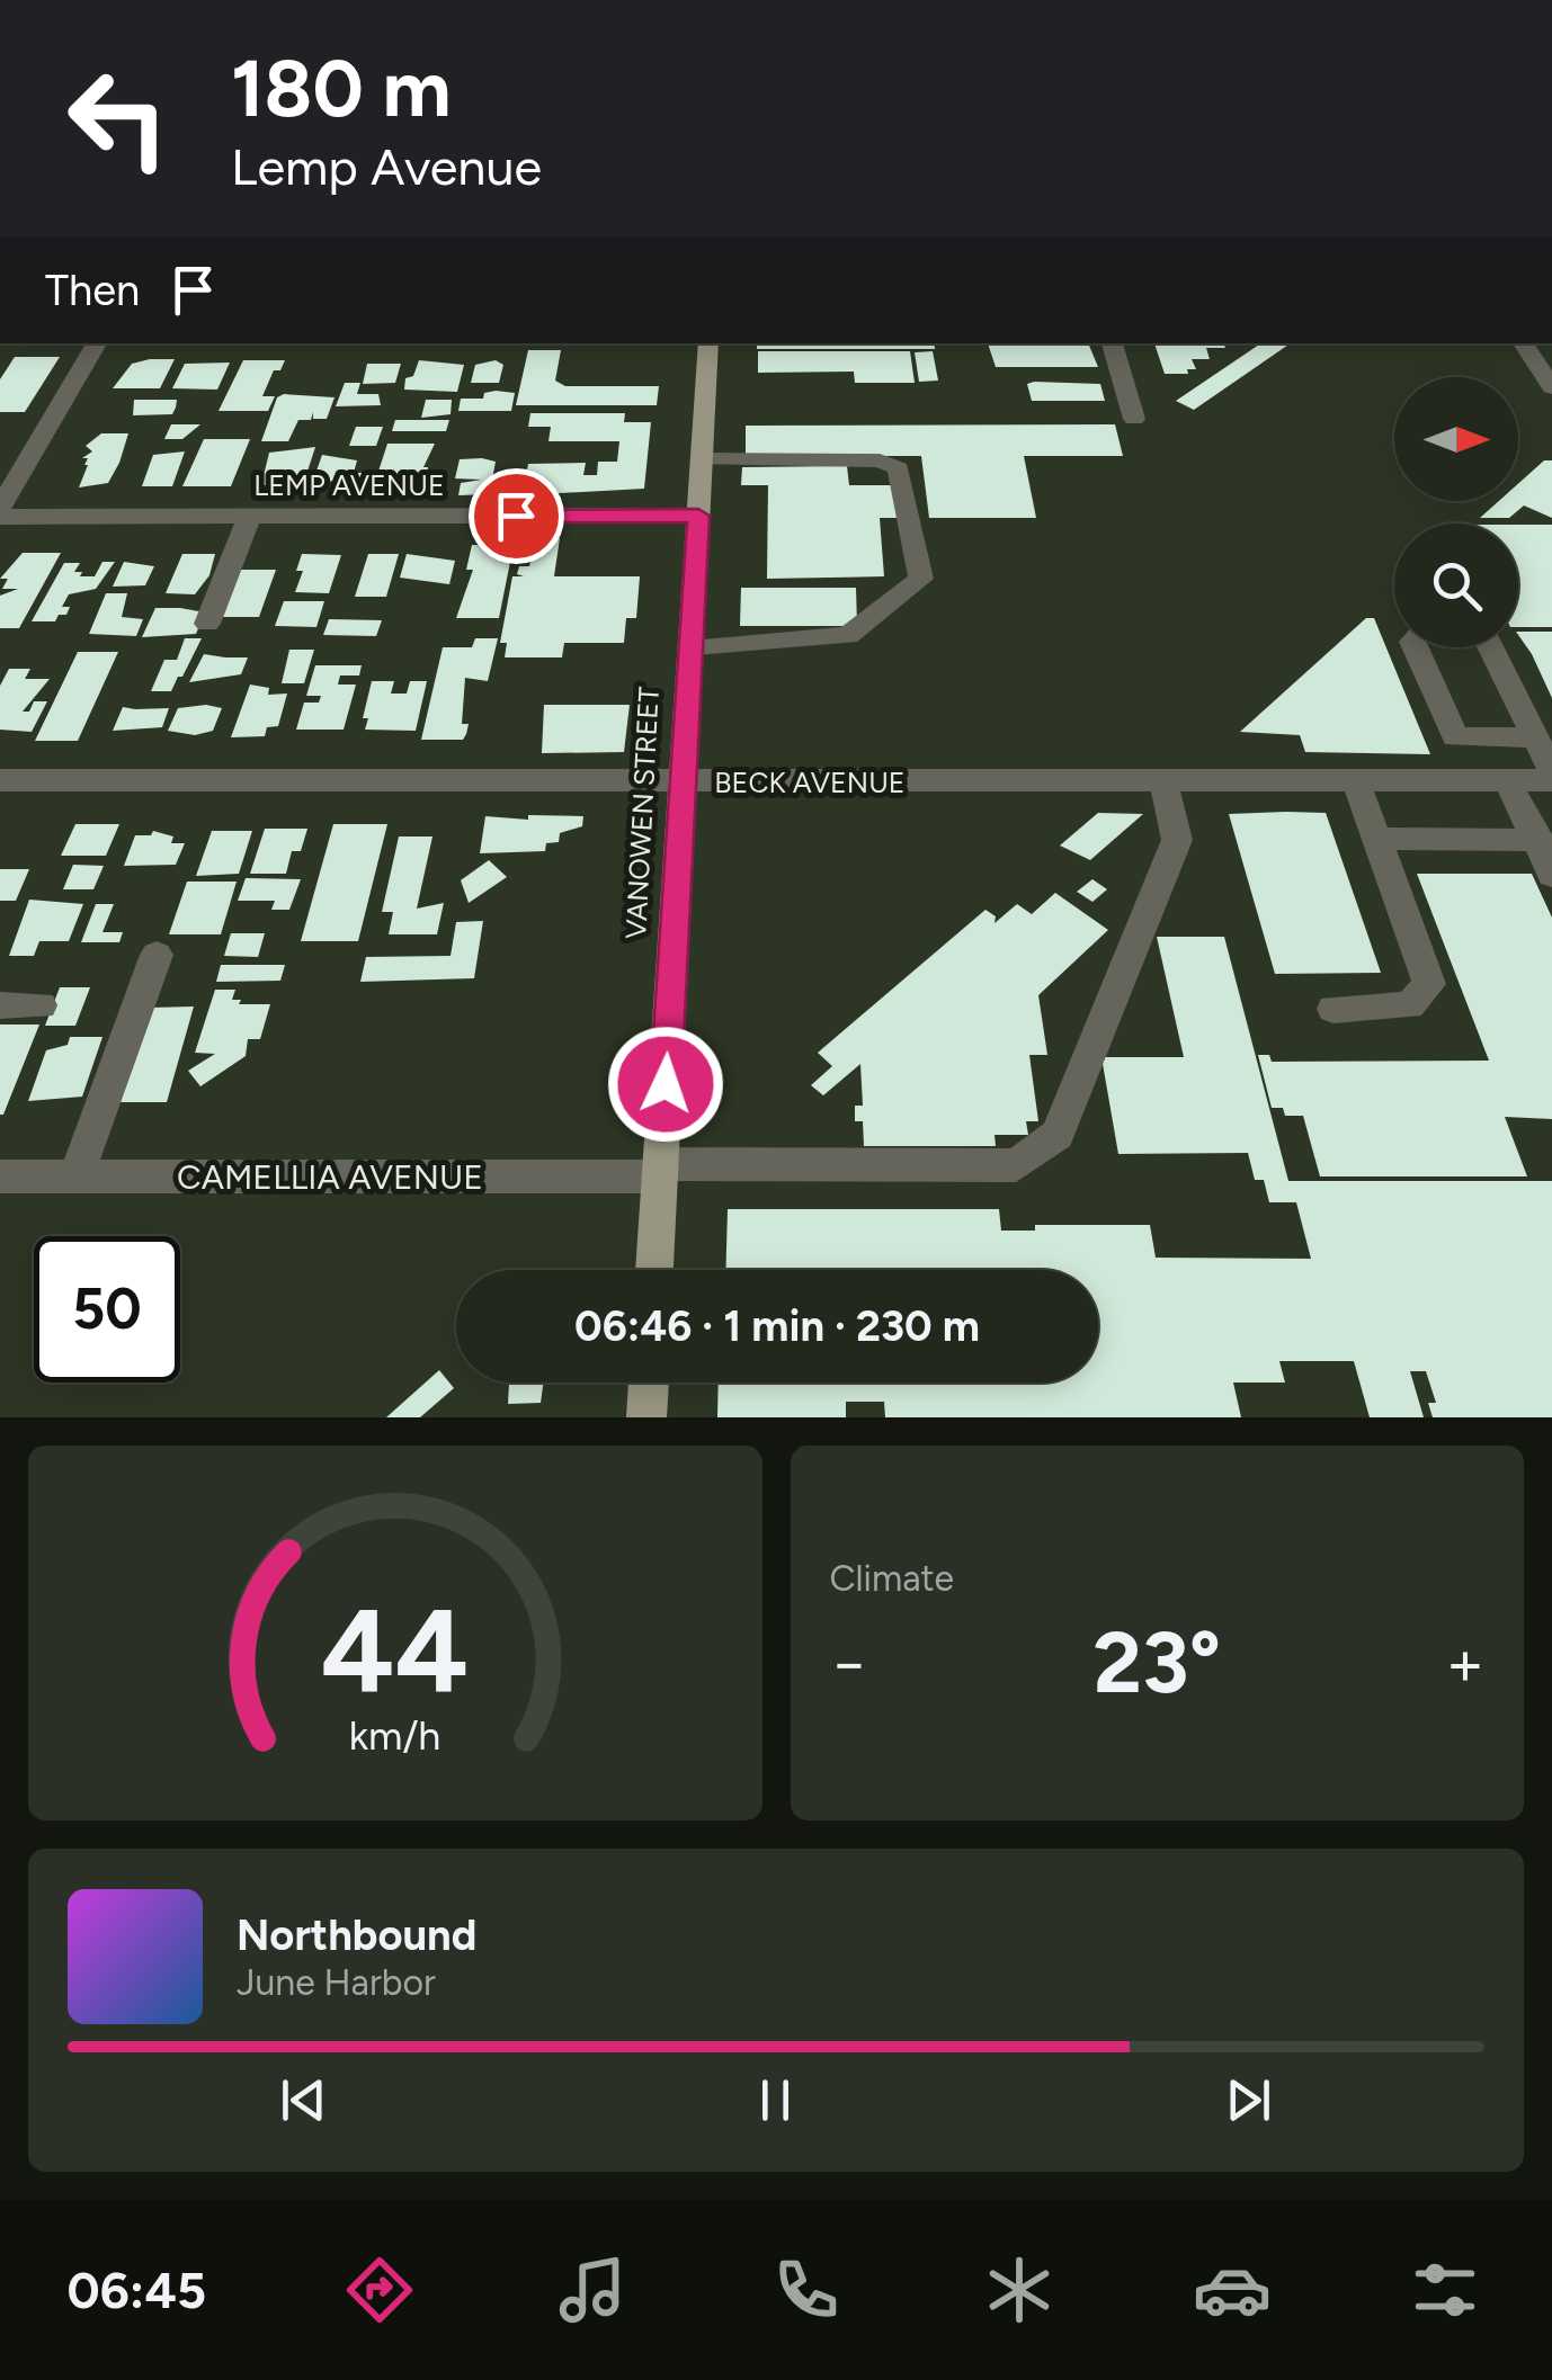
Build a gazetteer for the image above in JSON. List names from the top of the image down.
{
  "streets": {
    "main road": ["VANOWEN STREET"],
    "street": ["LEMP AVENUE", "BECK AVENUE", "CAMELLIA AVENUE"]
  },
  "crossings": [
    ["LEMP AVENUE", "VANOWEN STREET"],
    ["BECK AVENUE", "VANOWEN STREET"],
    ["BECK AVENUE", "CAMELLIA AVENUE"],
    ["VANOWEN STREET", "CAMELLIA AVENUE"]
  ],
  "north": "right",
  "page": {
    "turn": ["180 m", "Lemp Avenue"],
    "then": "Then",
    "limit": "50",
    "trip": "06:46 · 1 min · 230 m",
    "tile": "Climate",
    "heat": ["−", "23°", "+"],
    "song": ["Northbound", "June Harbor"],
    "tabs": "06:45",
    "gauge": ["44", "km/h"]
  }
}
